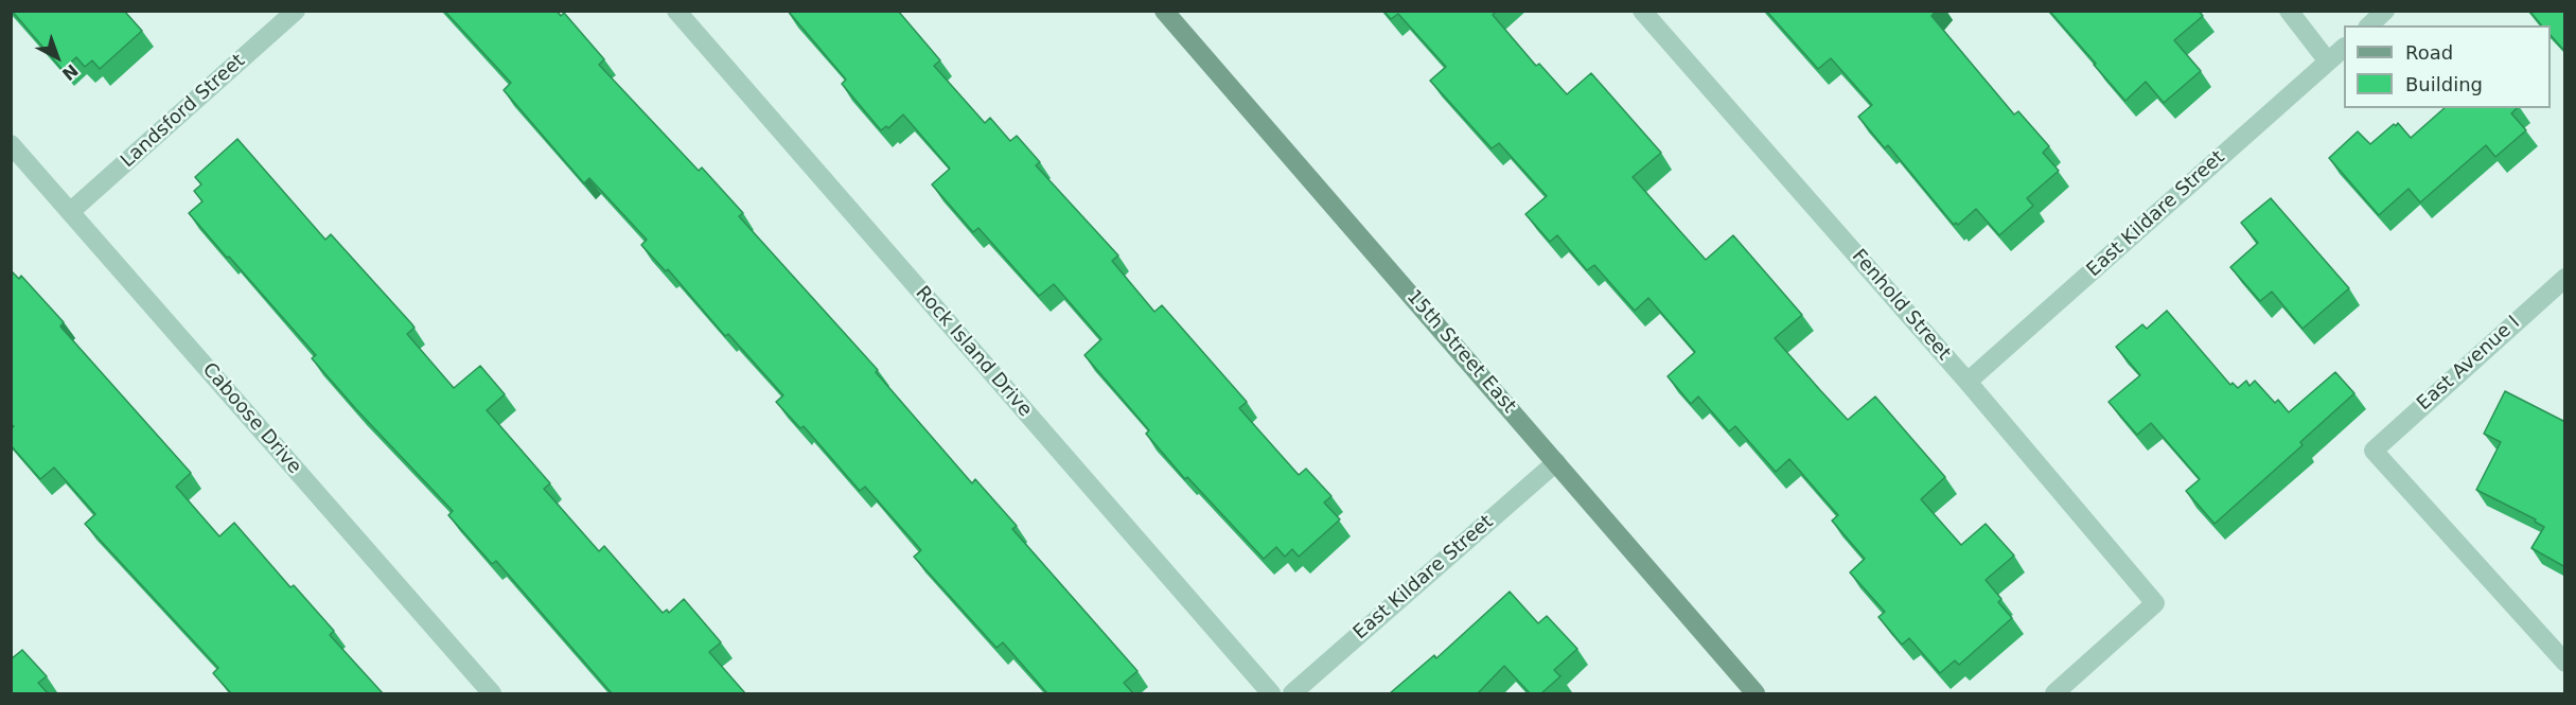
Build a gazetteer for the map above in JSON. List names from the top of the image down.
{
  "streets": {
    "street": [
      "Landsford Street",
      "East Kildare Street",
      "Fenhold Street",
      "Rock Island Drive",
      "15th Street East",
      "East Avenue I",
      "Caboose Drive"
    ]
  },
  "crossings": [
    ["Landsford Street", "Caboose Drive"],
    ["East Kildare Street", "Fenhold Street"],
    ["East Kildare Street", "15th Street East"]
  ],
  "legend": ["Road", "Building"],
  "north": "bottom right"
}
